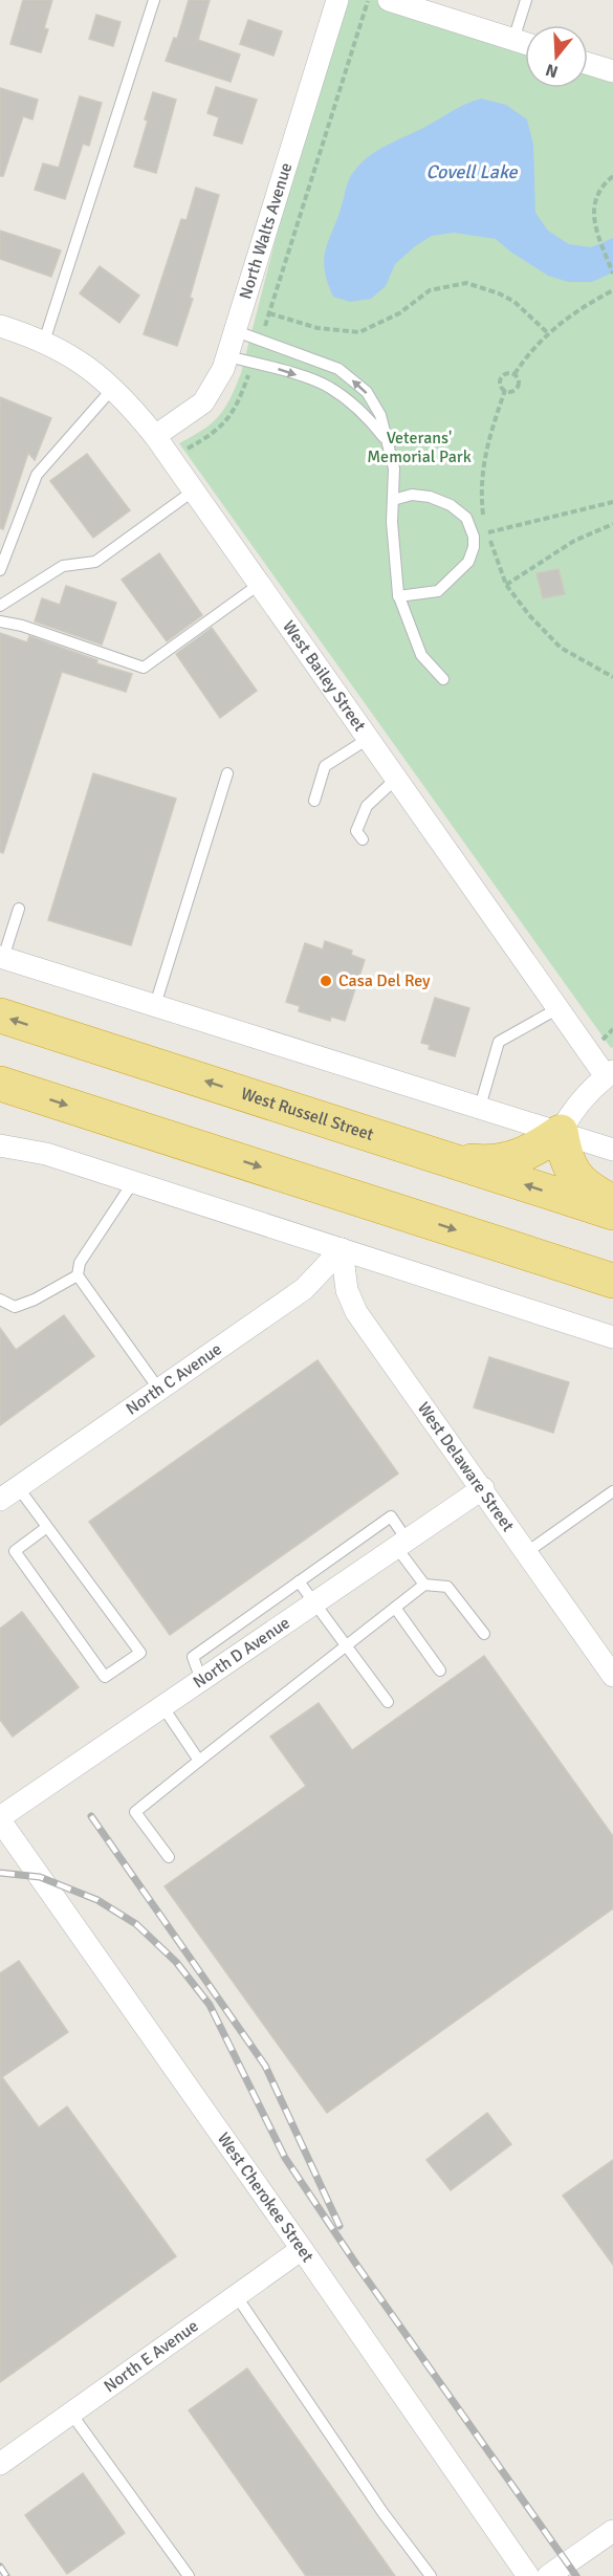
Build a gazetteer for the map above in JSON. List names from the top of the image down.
{
  "streets": {
    "highway": ["West Russell Street"],
    "street": [
      "North Walts Avenue",
      "West Bailey Street",
      "North C Avenue",
      "West Delaware Street",
      "North D Avenue",
      "West Cherokee Street",
      "North E Avenue"
    ]
  },
  "crossings": [
    ["North Walts Avenue", "West Bailey Street"],
    ["North C Avenue", "West Delaware Street"],
    ["West Delaware Street", "North D Avenue"],
    ["North D Avenue", "West Cherokee Street"],
    ["West Cherokee Street", "North E Avenue"]
  ],
  "water": ["Covell Lake"],
  "parks": ["Veterans' Memorial Park"],
  "places": ["Casa Del Rey"],
  "north": "bottom"
}
